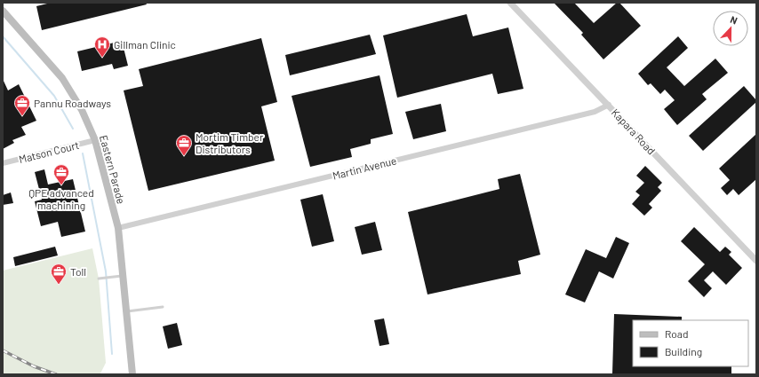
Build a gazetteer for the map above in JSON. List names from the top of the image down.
{
  "streets": {
    "main road": ["Eastern Parade"],
    "street": ["Kapara Road", "Matson Court", "Martin Avenue"]
  },
  "crossings": [
    ["Kapara Road", "Martin Avenue"],
    ["Matson Court", "Eastern Parade"],
    ["Martin Avenue", "Eastern Parade"]
  ],
  "places": {
    "hospital": ["Gillman Clinic"],
    "office": [
      "Pannu Roadways",
      "Mortim Timber Distributors",
      "QPE advanced machining",
      "Toll"
    ]
  },
  "legend": ["Road", "Building"],
  "north": "top"
}
